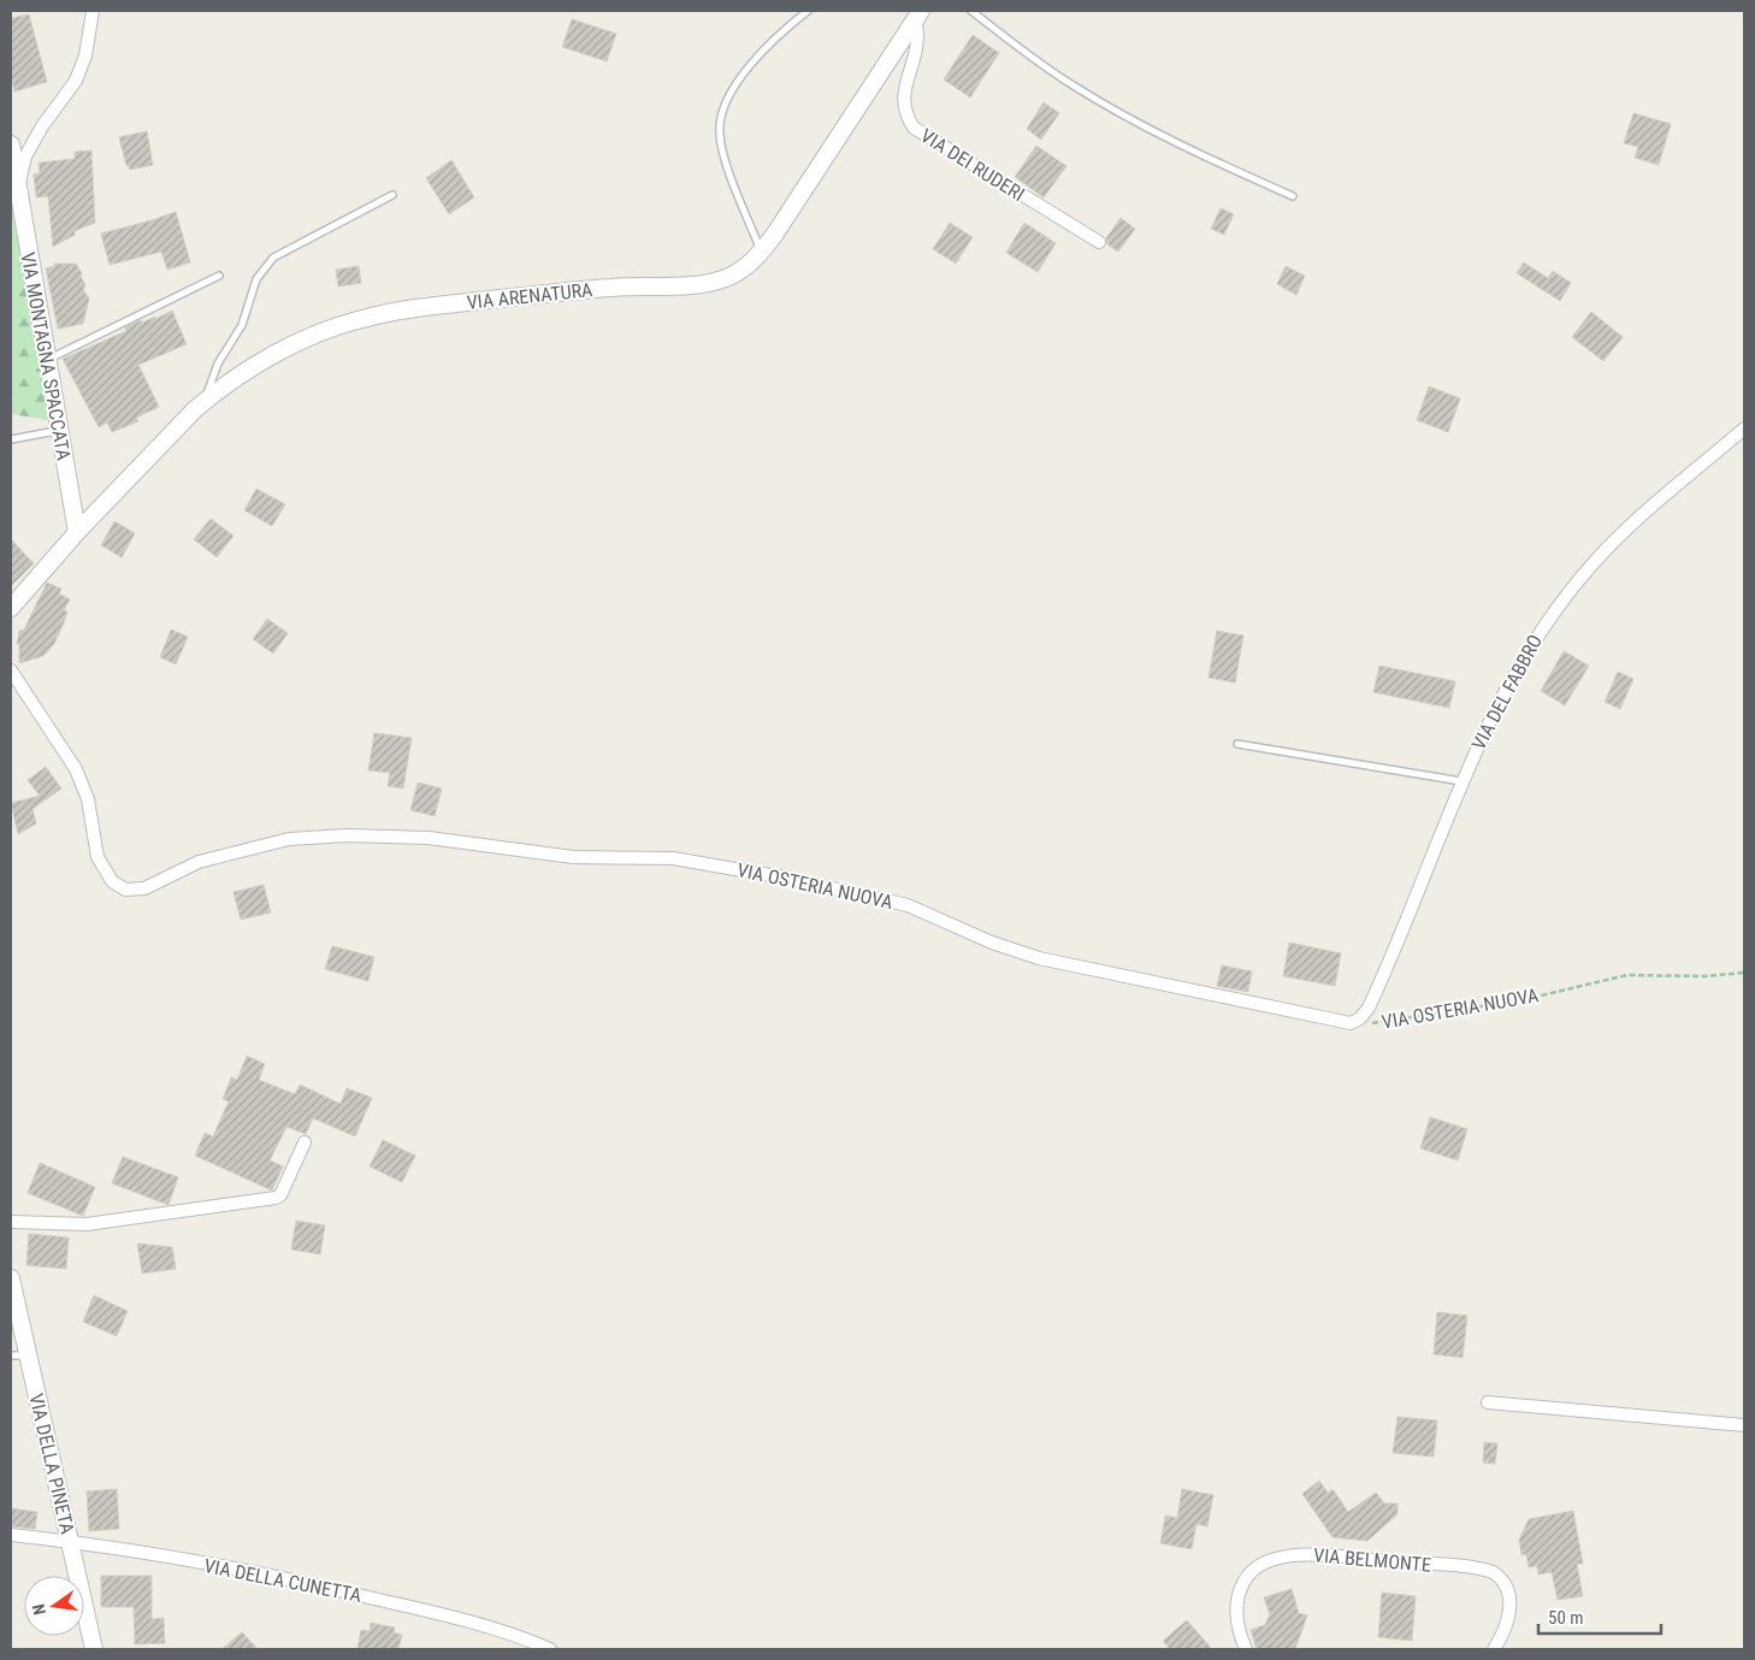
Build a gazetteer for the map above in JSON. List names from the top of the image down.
{
  "streets": {
    "street": [
      "VIA DEI RUDERI",
      "VIA ARENATURA",
      "VIA MONTAGNA SPACCATA",
      "VIA DEL FABBRO",
      "VIA OSTERIA NUOVA",
      "VIA DELLA PINETA",
      "VIA BELMONTE",
      "VIA DELLA CUNETTA"
    ]
  },
  "crossings": [
    ["VIA DEI RUDERI", "VIA ARENATURA"],
    ["VIA ARENATURA", "VIA MONTAGNA SPACCATA"],
    ["VIA DEL FABBRO", "VIA OSTERIA NUOVA"],
    ["VIA DELLA PINETA", "VIA DELLA CUNETTA"]
  ],
  "scale_bar": "50 m",
  "north": "left"
}
